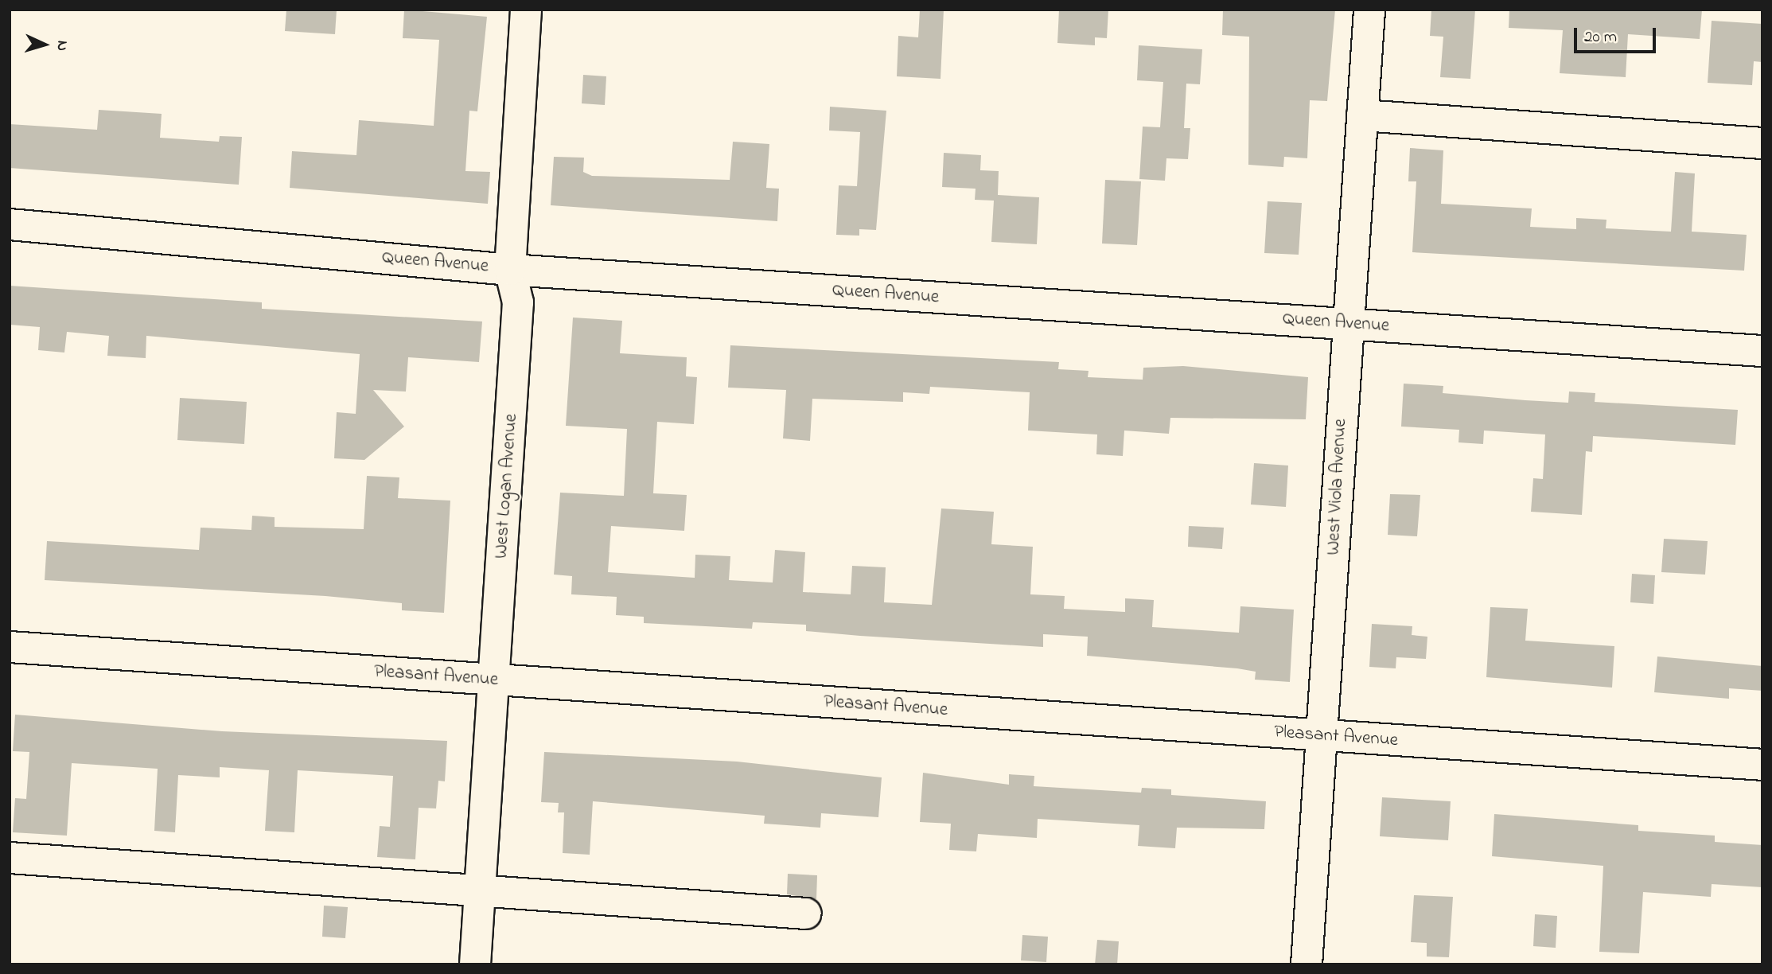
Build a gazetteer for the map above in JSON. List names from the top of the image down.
{
  "streets": {
    "street": [
      "Queen Avenue",
      "West Logan Avenue",
      "West Viola Avenue",
      "Pleasant Avenue"
    ]
  },
  "crossings": [
    ["Queen Avenue", "West Logan Avenue"],
    ["Queen Avenue", "West Viola Avenue"],
    ["West Logan Avenue", "Pleasant Avenue"],
    ["West Viola Avenue", "Pleasant Avenue"]
  ],
  "scale_bar": "20 m",
  "north": "right"
}
